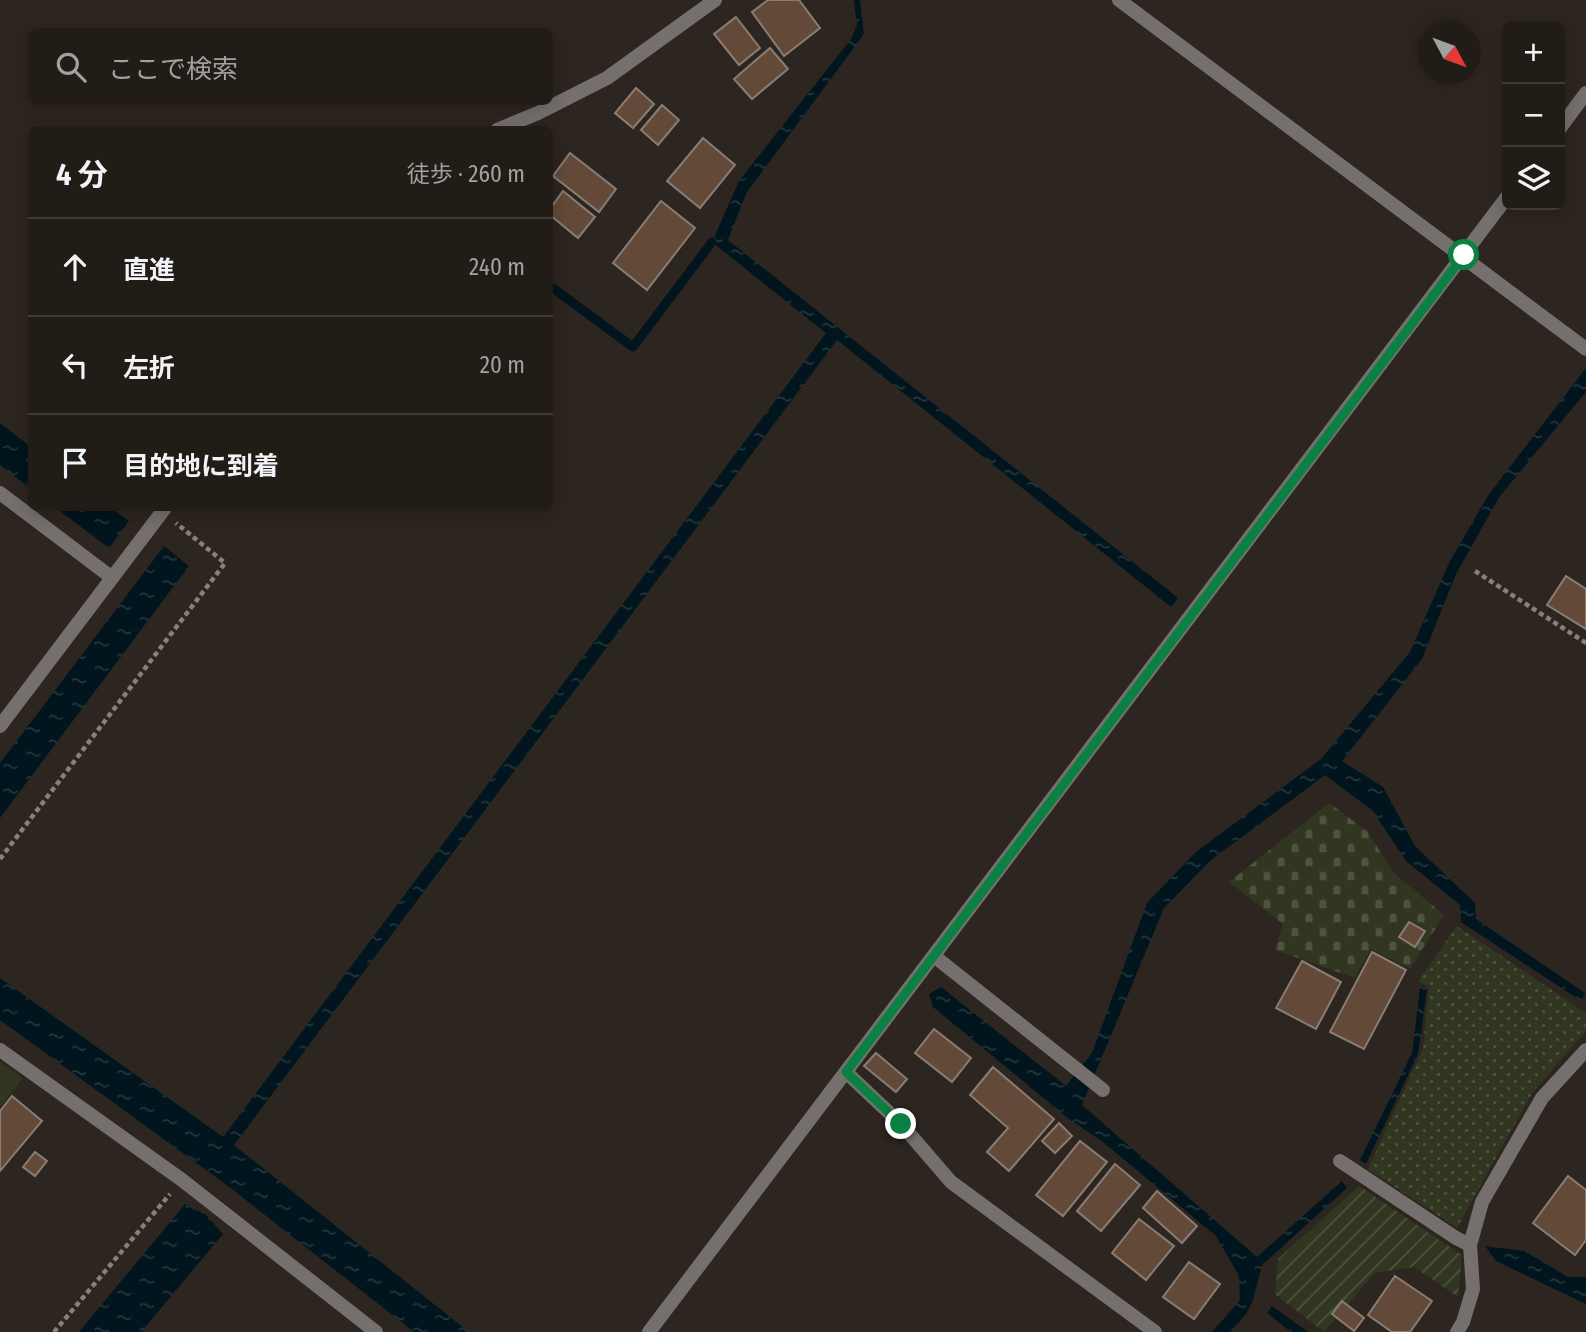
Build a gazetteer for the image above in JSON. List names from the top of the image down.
{
  "north": "bottom right",
  "page": {
    "map_buttons": ["+", "−"],
    "search": "ここで検索",
    "heading": ["4 分", "徒歩 · 260 m"],
    "list": [
      ["直進", "240 m"],
      ["左折", "20 m"],
      "目的地に到着"
    ]
  }
}
